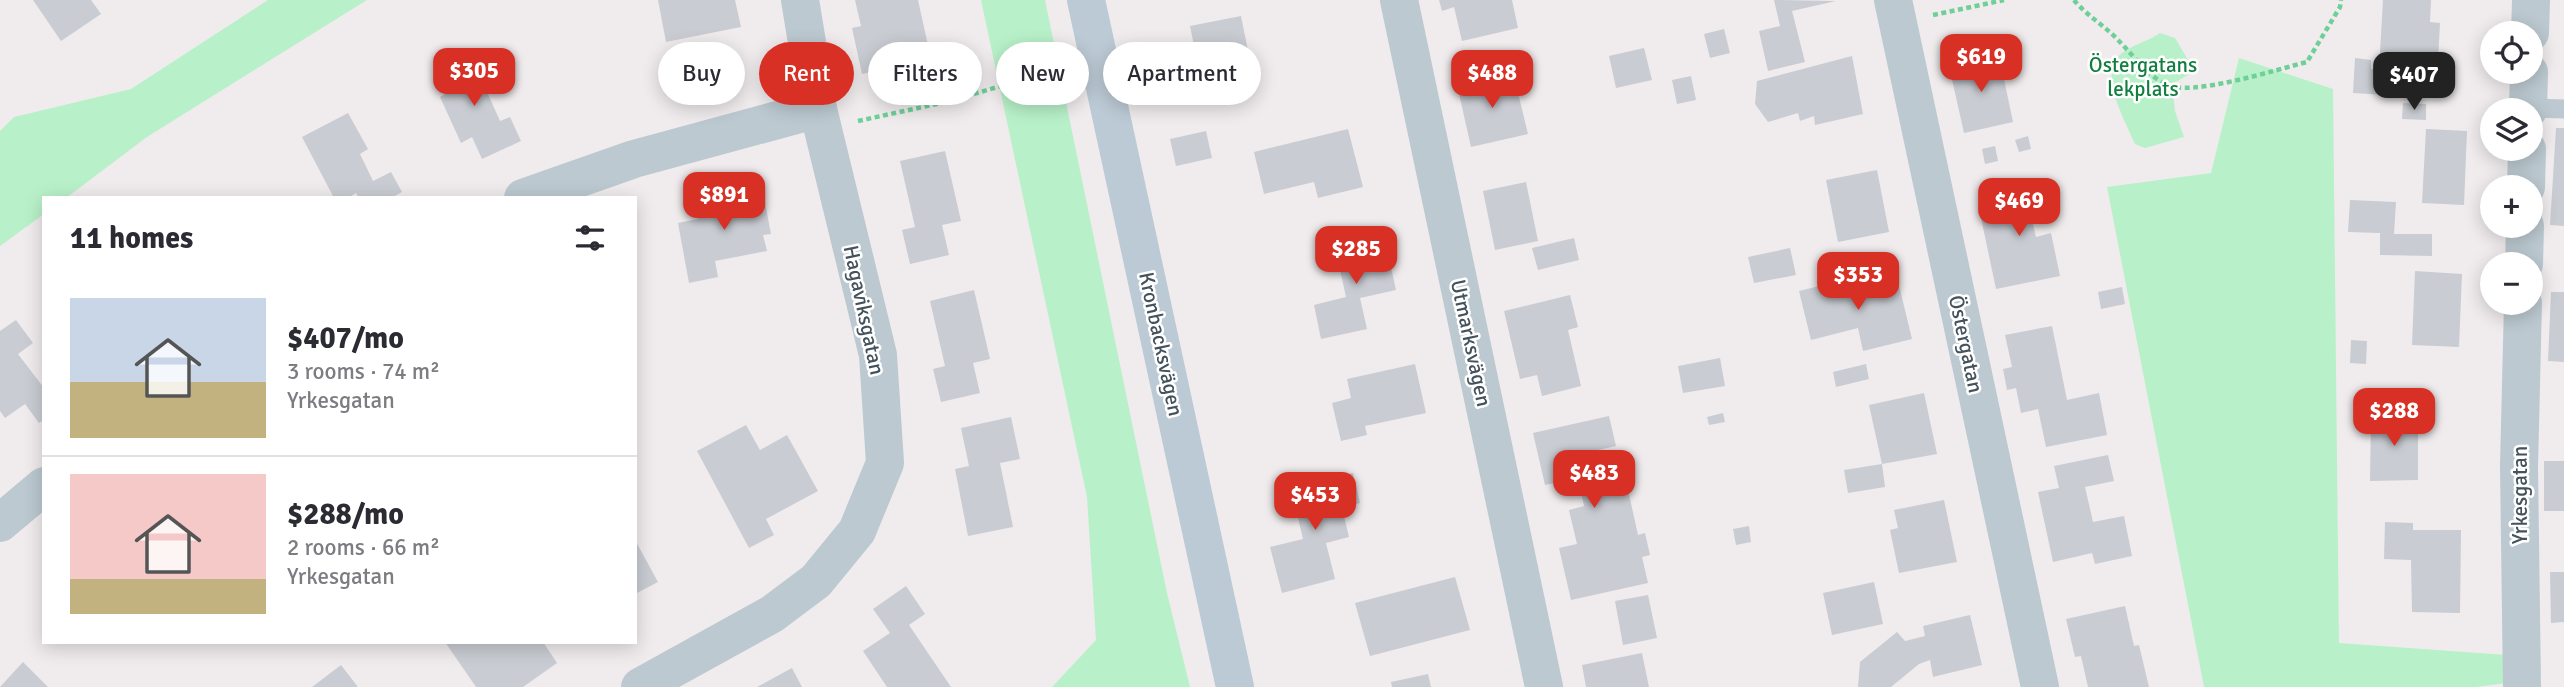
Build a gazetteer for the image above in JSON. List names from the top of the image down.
{
  "streets": {
    "street": [
      "Hagaviksgatan",
      "Utmarksvägen",
      "Kronbacksvägen",
      "Östergatan",
      "Yrkesgatan"
    ]
  },
  "parks": ["Östergatans lekplats"],
  "page": {
    "map_buttons": ["+", "−"],
    "price": [
      "$619",
      "$305",
      "$488",
      "$407",
      "$891",
      "$469",
      "$285",
      "$353",
      "$288",
      "$483",
      "$453"
    ],
    "chip": [
      "Buy",
      "Rent",
      "Filters",
      "New",
      "Apartment"
    ],
    "heading": "11 homes",
    "list": [
      {
        "name": "$407/mo",
        "note": "3 rooms · 74 m² · Yrkesgatan"
      },
      {
        "name": "$288/mo",
        "note": "2 rooms · 66 m² · Yrkesgatan"
      }
    ]
  }
}
